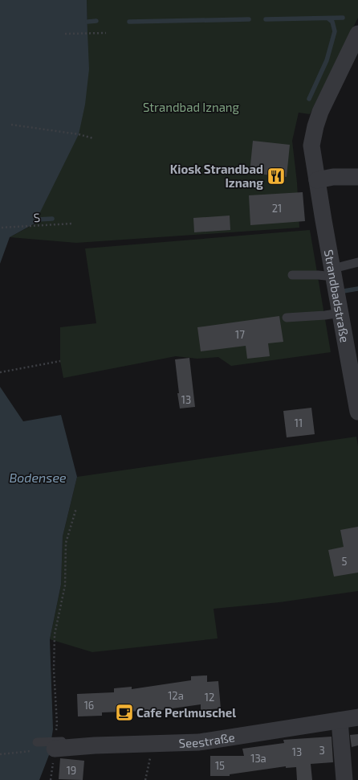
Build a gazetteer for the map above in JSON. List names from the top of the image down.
{
  "streets": {
    "street": ["Strandbadstraße", "Seestraße"],
    "path": ["S"]
  },
  "water": ["Bodensee"],
  "parks": ["Strandbad Iznang"],
  "places": {
    "restaurant": ["Kiosk Strandbad Iznang"],
    "cafe": ["Cafe Perlmuschel"]
  },
  "house_numbers": [
    "21",
    "17",
    "13",
    "11",
    "5",
    "12a",
    "12",
    "16",
    "3",
    "13",
    "13a",
    "15",
    "19"
  ]
}
